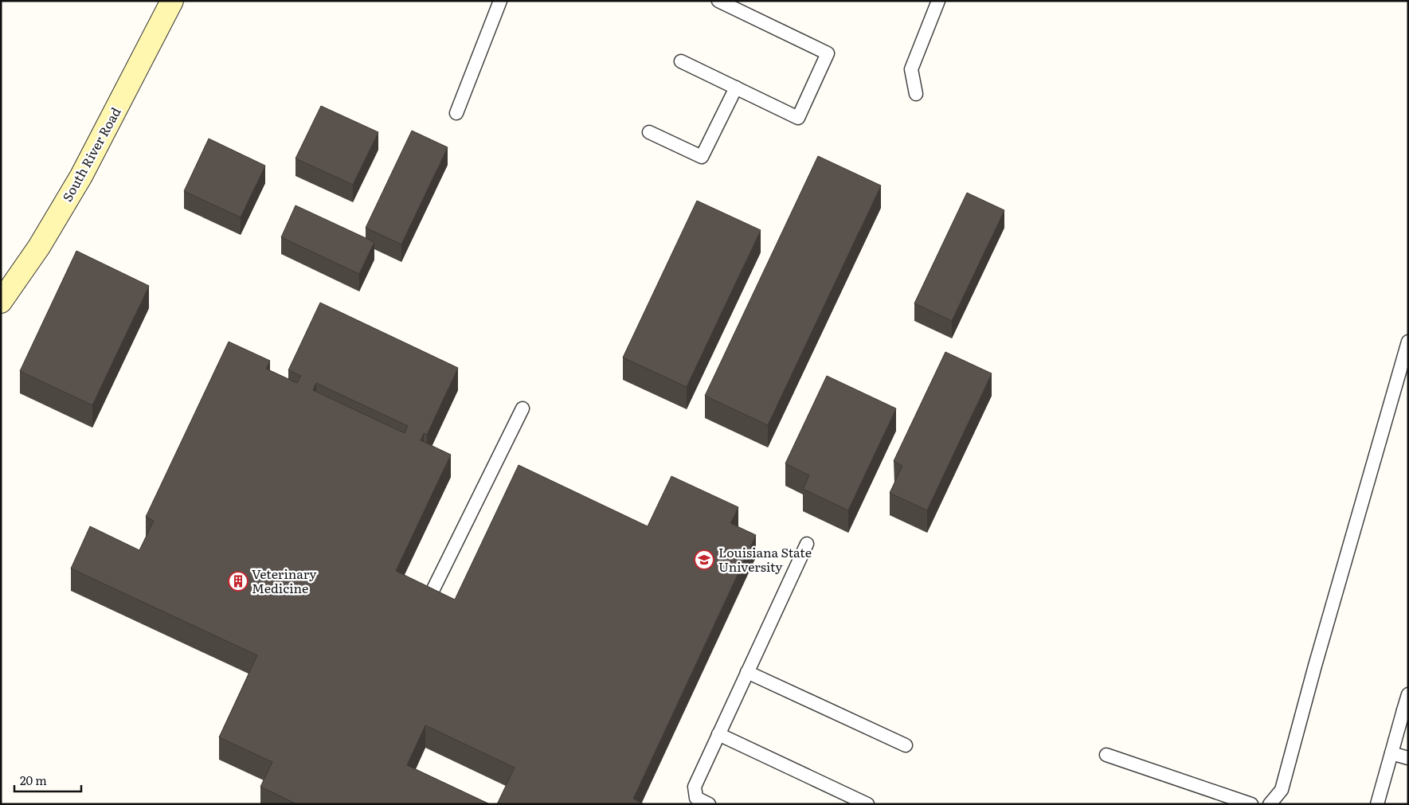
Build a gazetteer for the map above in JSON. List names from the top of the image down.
{
  "streets": {
    "main road": ["South River Road"]
  },
  "places": {
    "school or university": ["Louisiana State University"],
    "building": ["Veterinary Medicine"]
  },
  "scale_bar": "20 m"
}
